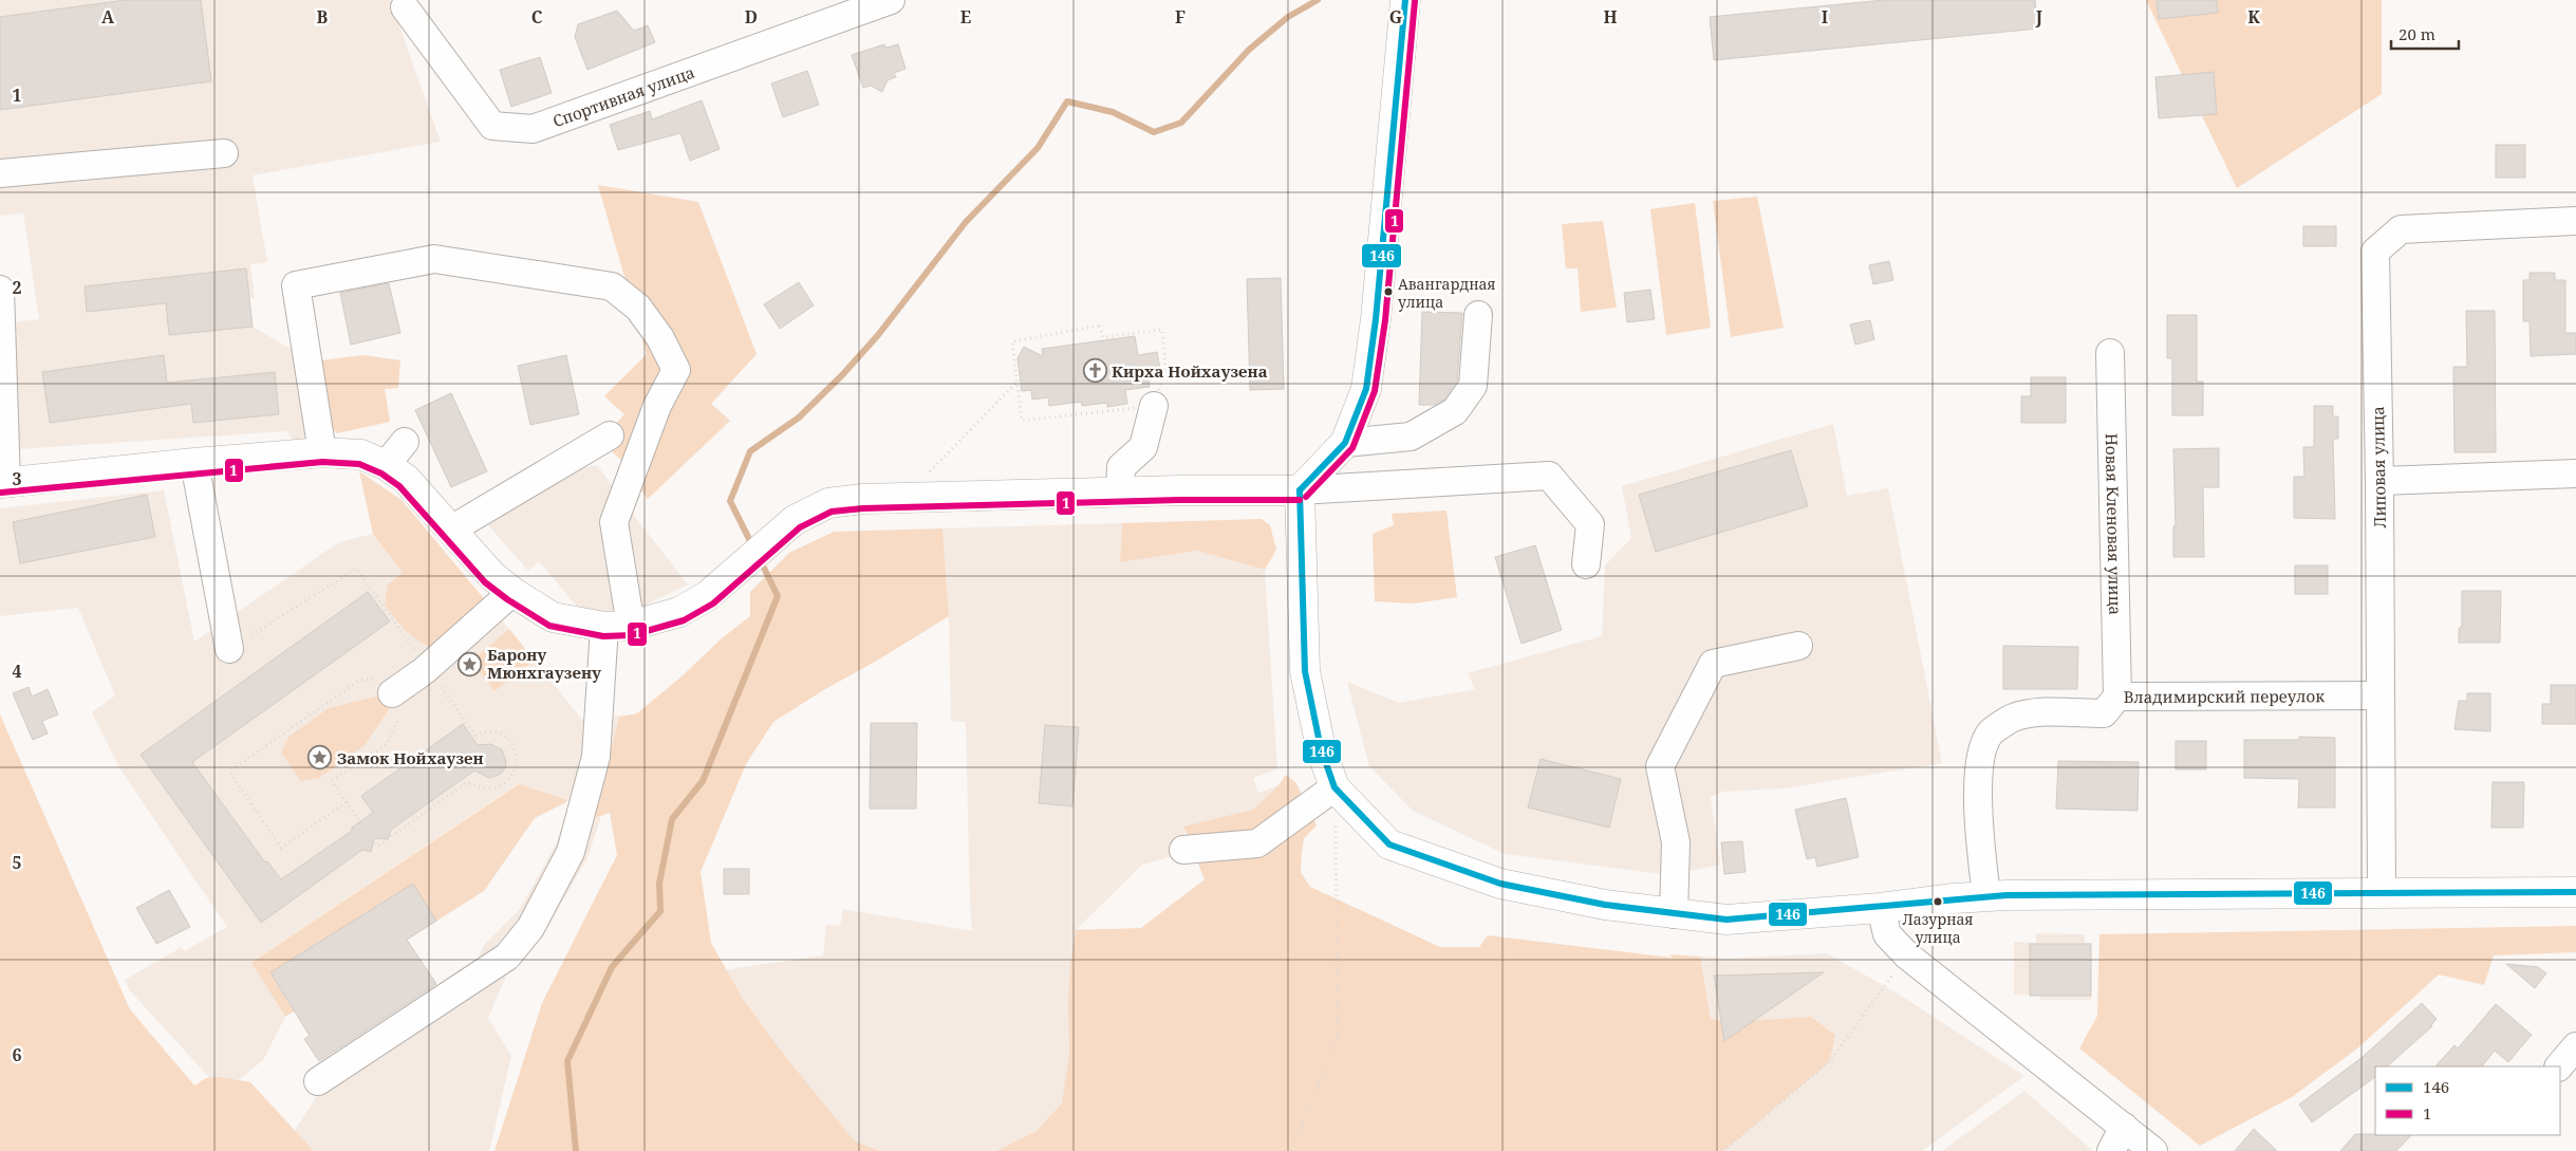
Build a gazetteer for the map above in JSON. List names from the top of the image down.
{
  "streets": {
    "street": [
      "Спортивная улица",
      "Липовая улица",
      "Новая Кленовая улица",
      "Владимирский переулок"
    ]
  },
  "crossings": [
    ["Липовая улица", "Владимирский переулок"],
    ["Новая Кленовая улица", "Владимирский переулок"]
  ],
  "places": {
    "other": ["Авангардная улица", "Лазурная улица"],
    "church": ["Кирха Нойхаузена"],
    "place": ["Барону Мюнхгаузену", "Замок Нойхаузен"]
  },
  "lines": ["transit line 146", "transit line 1"],
  "legend": ["146", "1"],
  "scale_bar": "20 m",
  "grid": {
    "columns": [
      "A",
      "B",
      "C",
      "D",
      "E",
      "F",
      "G",
      "H",
      "I",
      "J",
      "K"
    ],
    "rows": [
      "1",
      "2",
      "3",
      "4",
      "5",
      "6"
    ]
  }
}
